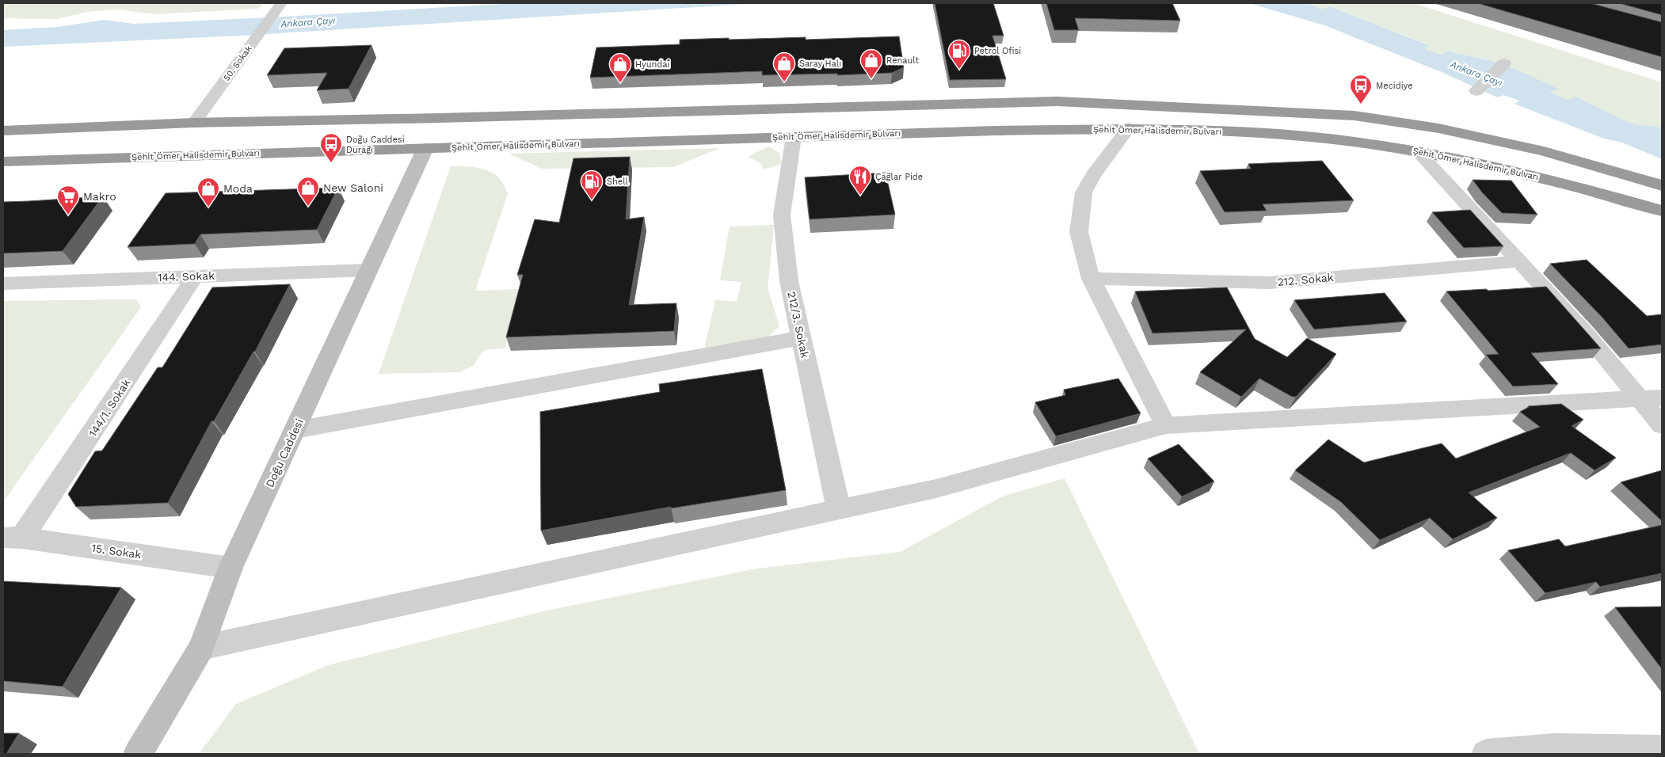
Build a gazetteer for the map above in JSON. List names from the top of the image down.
{
  "streets": {
    "highway": ["Şehit Ömer Halisdemir Bulvarı"],
    "street": [
      "50. Sokak",
      "144. Sokak",
      "212. Sokak",
      "212/3. Sokak",
      "144/1. Sokak",
      "Doğu Caddesi",
      "15. Sokak"
    ]
  },
  "crossings": [
    ["Şehit Ömer Halisdemir Bulvarı", "212/3. Sokak"],
    ["Şehit Ömer Halisdemir Bulvarı", "Doğu Caddesi"],
    ["144. Sokak", "144/1. Sokak"],
    ["144. Sokak", "Doğu Caddesi"],
    ["144/1. Sokak", "15. Sokak"],
    ["Doğu Caddesi", "15. Sokak"]
  ],
  "water": ["Ankara Çayı"],
  "places": {
    "fuel station": ["Petrol Ofisi", "Shell"],
    "shop": [
      "Renault",
      "Saray Halı",
      "Hyundai",
      "New Saloni",
      "Moda"
    ],
    "bus stop": ["Mecidiye", "Doğu Caddesi Durağı"],
    "restaurant": ["Çağlar Pide"],
    "supermarket": ["Makro"]
  }
}
